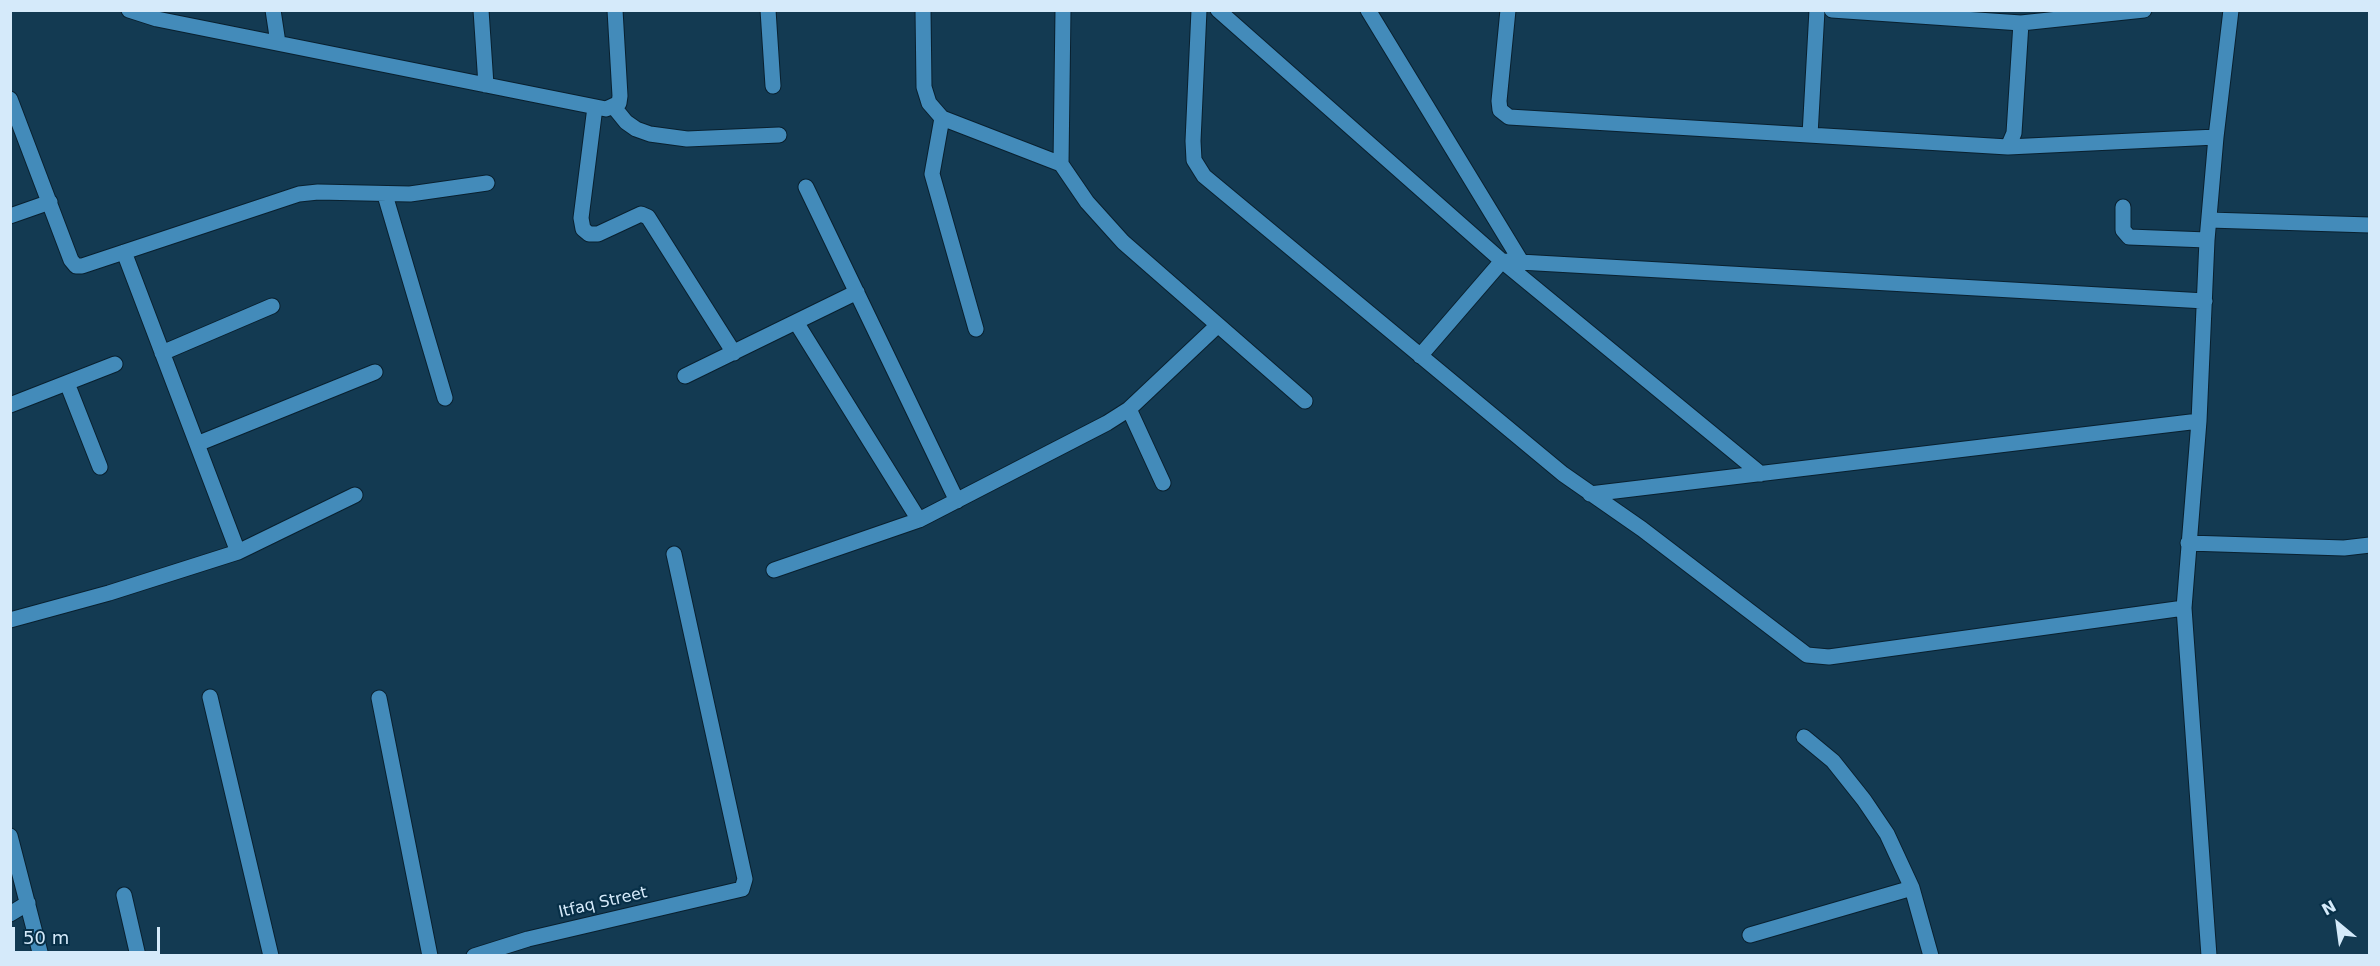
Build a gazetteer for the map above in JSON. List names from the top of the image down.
{
  "streets": {
    "street": ["Itfaq Street"]
  },
  "scale_bar": "50 m",
  "north": "top left"
}
